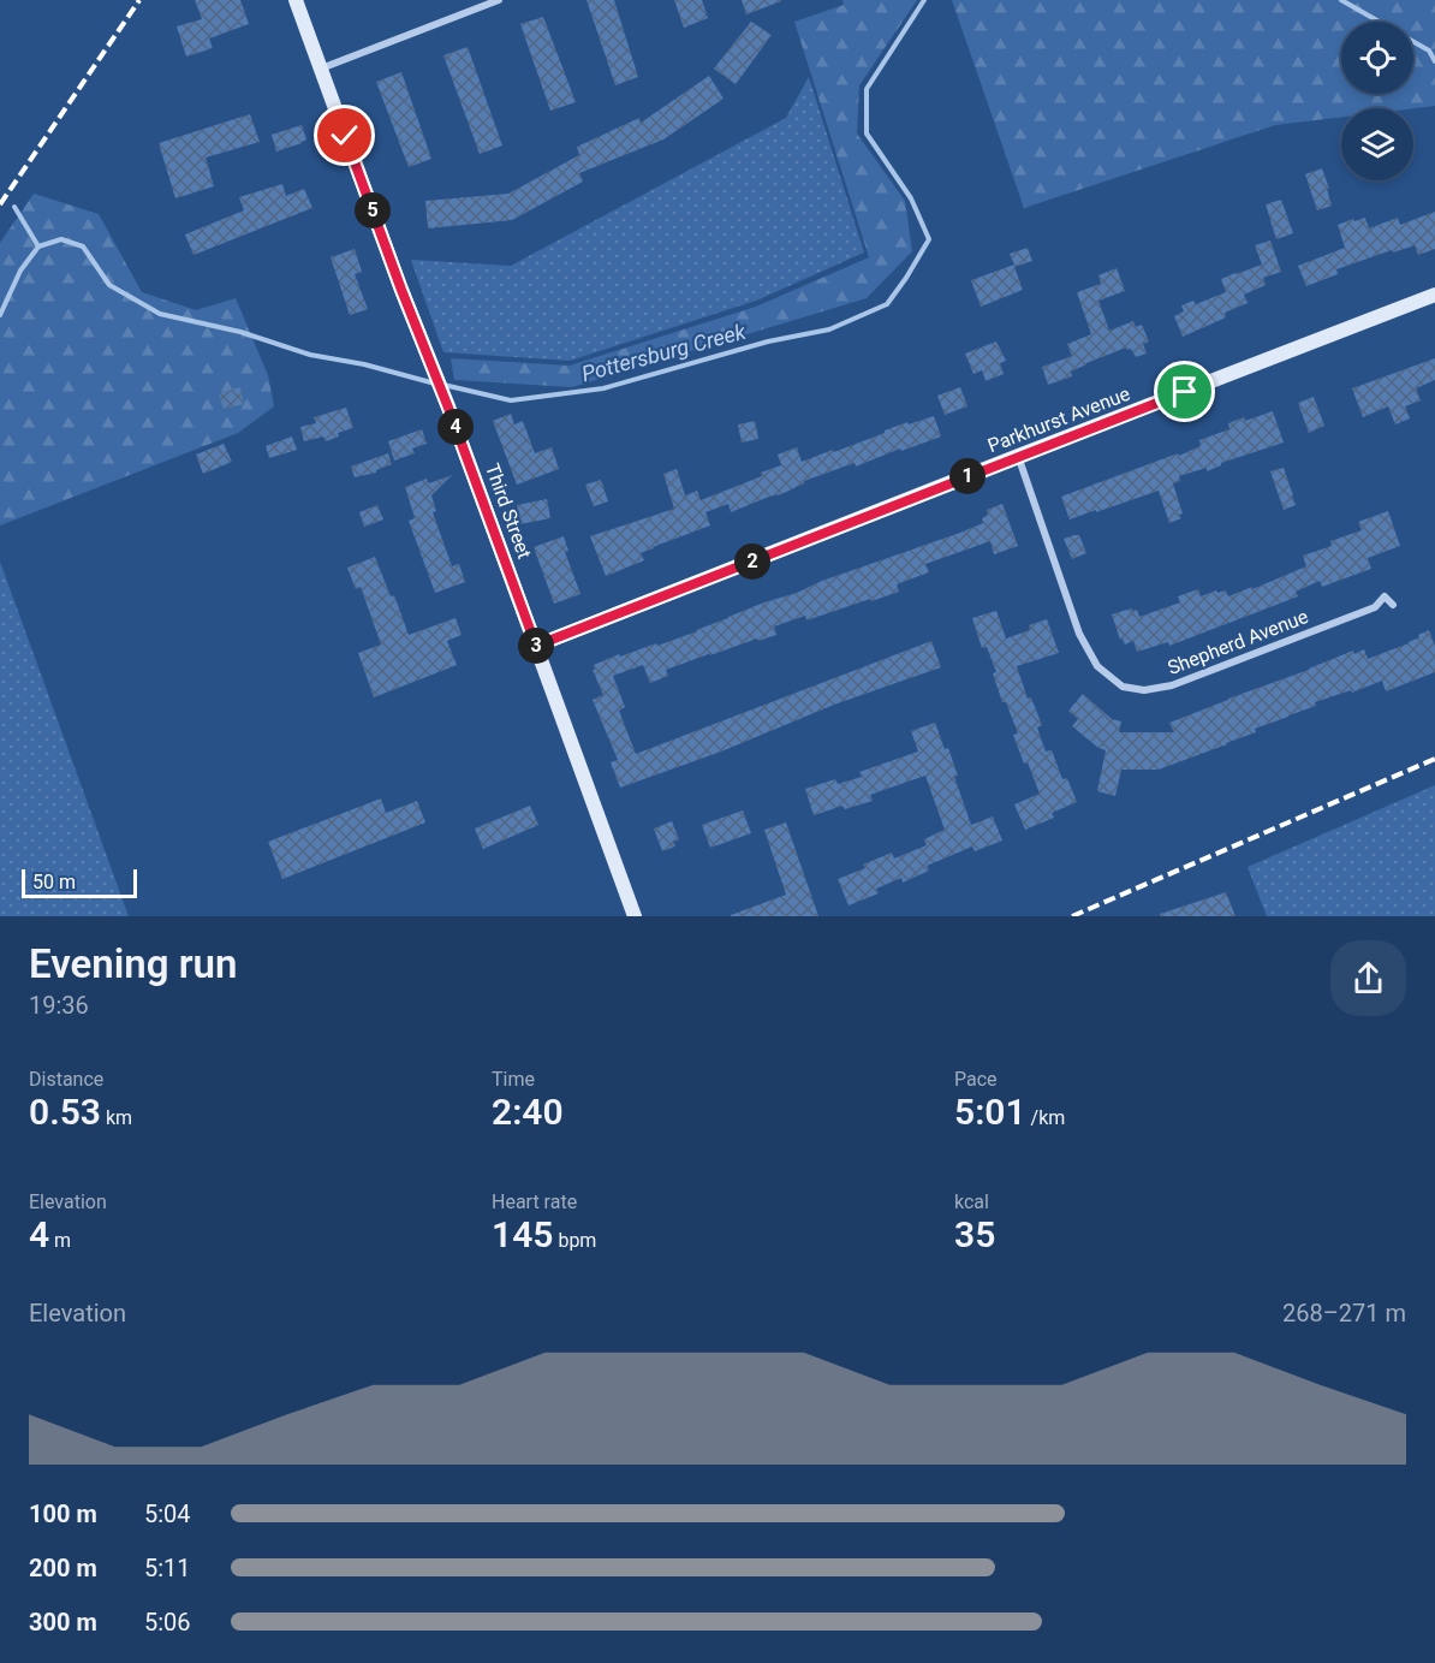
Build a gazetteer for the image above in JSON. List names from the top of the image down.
{
  "streets": {
    "street": ["Parkhurst Avenue", "Third Street", "Shepherd Avenue"]
  },
  "crossings": [
    ["Parkhurst Avenue", "Third Street"],
    ["Parkhurst Avenue", "Shepherd Avenue"]
  ],
  "water": ["Pottersburg Creek"],
  "scale_bar": "50 m",
  "page": {
    "pins": [
      "5",
      "4",
      "1",
      "2",
      "3"
    ],
    "scale": "50 m",
    "heading": ["Evening run", "19:36"],
    "stats": [
      ["Distance", "0.53 km"],
      ["Time", "2:40"],
      ["Pace", "5:01 /km"],
      ["Elevation", "4 m"],
      ["Heart rate", "145 bpm"],
      ["kcal", "35"]
    ],
    "chart": ["Elevation", "268–271 m"],
    "list": [
      {
        "name": "100 m",
        "note": "5:04"
      },
      {
        "name": "200 m",
        "note": "5:11"
      },
      {
        "name": "300 m",
        "note": "5:06"
      }
    ]
  }
}
